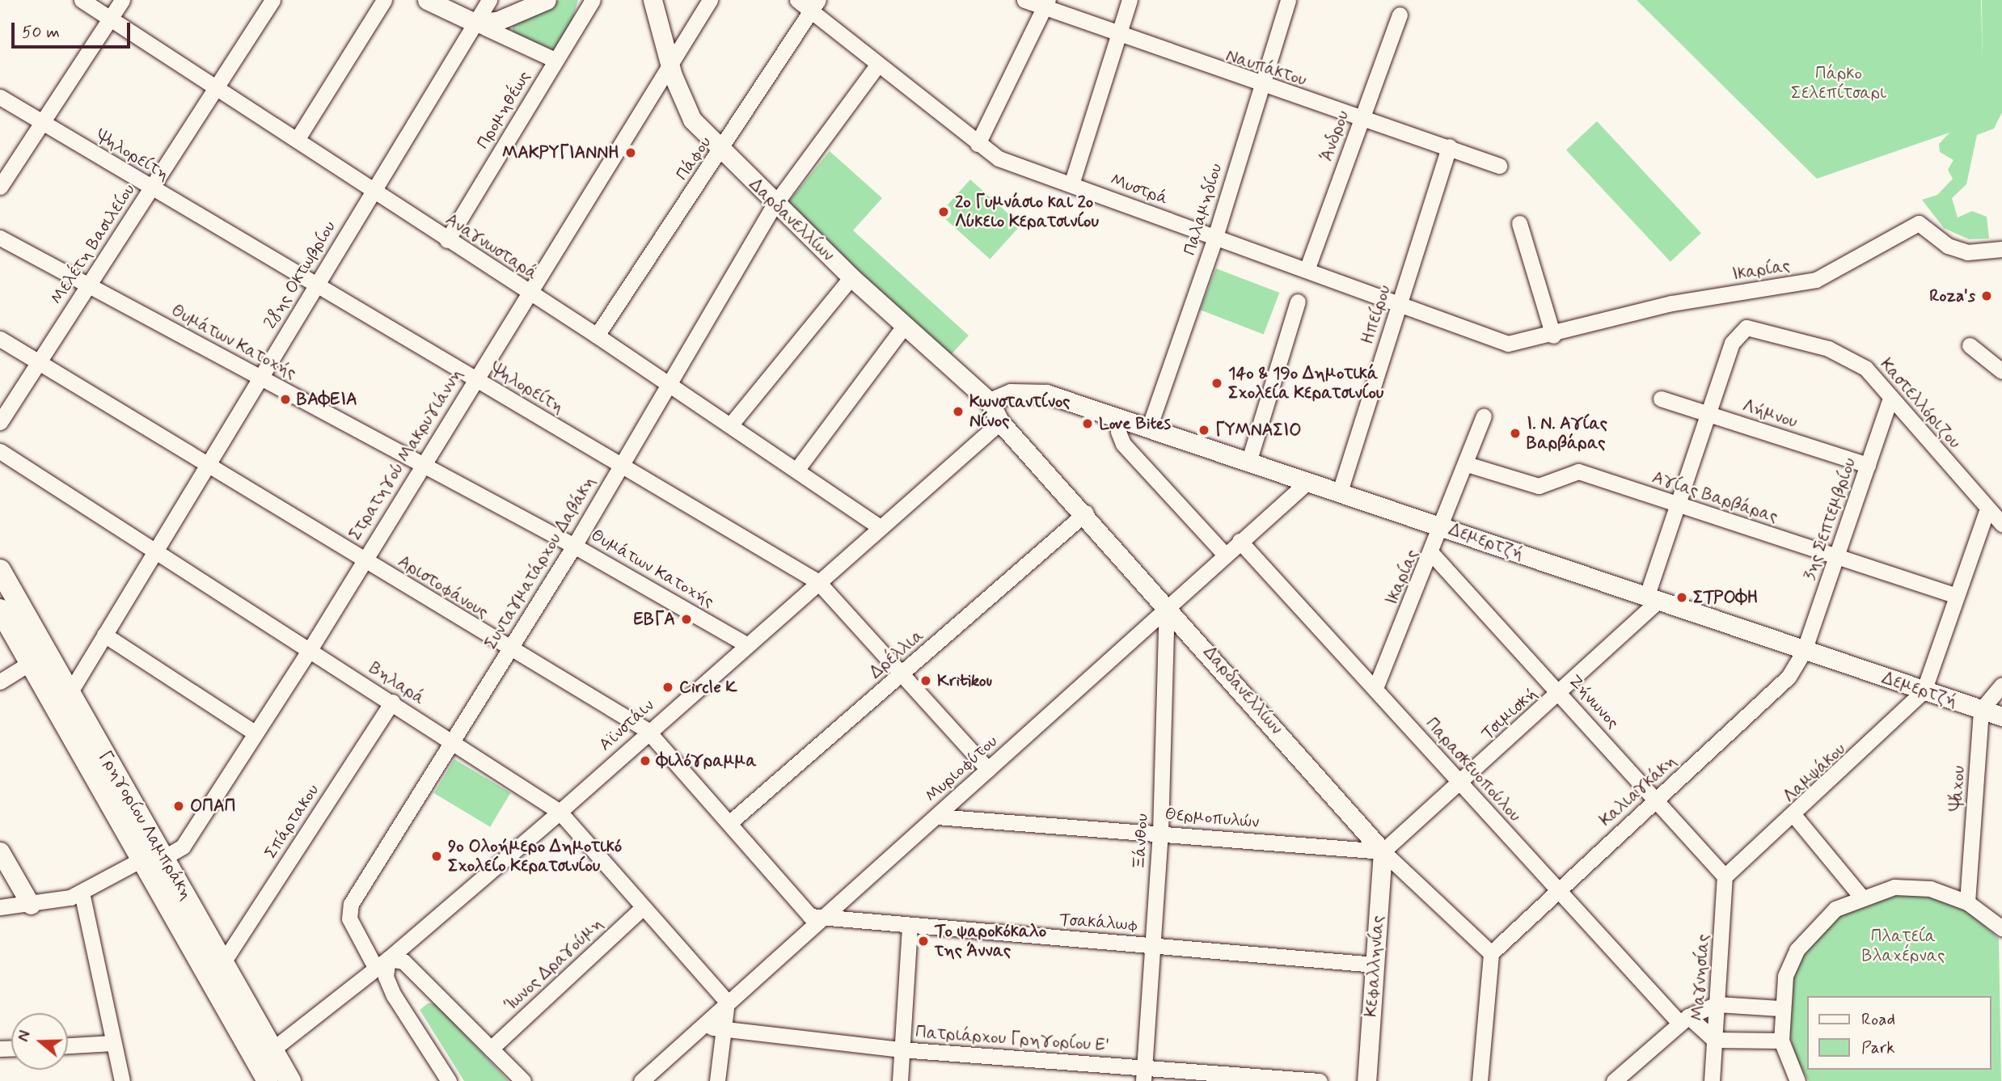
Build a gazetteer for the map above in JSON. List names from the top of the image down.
{
  "streets": {
    "main road": ["Γρηγορίου Λαμπράκη"],
    "street": [
      "Ναυπάκτου",
      "Προμηθέως",
      "Άνδρου",
      "Ψηλορείτη",
      "Πάφου",
      "Μυστρά",
      "Παλαμηδίου",
      "Δαρδανελλίων",
      "Μελέτη Βασιλείου",
      "Αναγνωσταρά",
      "Ικαρίας",
      "28ης Οκτωβρίου",
      "Ηπείρου",
      "Θυμάτων Κατοχής",
      "Καστελλόριζου",
      "Λήμνου",
      "Στρατηγού Μακρυγιάννη",
      "Αγίας Βαρβάρας",
      "3ης Σεπτεμβρίου",
      "Δεμερτζή",
      "Συνταγματάρχου Δαβάκη",
      "Αριστοφάνους",
      "Δρέλλια",
      "Βηλαρά",
      "Ζήνωνος",
      "Τσιμισκή",
      "Αϊνστάιν",
      "Μυριοφύτου",
      "Παρασκευοπούλου",
      "Λαμψάκου",
      "Ψάχου",
      "Καλιαγκάκη",
      "Θερμοπυλών",
      "Σπάρτακου",
      "Ξάνθου",
      "Τσακάλωφ",
      "Ίωνος Δραγούμη",
      "Κεφαλληνίας",
      "Μαγνησίας",
      "Πατριάρχου Γρηγορίου Ε'"
    ]
  },
  "crossings": [
    ["Ναυπάκτου", "Άνδρου"],
    ["Ναυπάκτου", "Παλαμηδίου"],
    ["Ναυπάκτου", "Ηπείρου"],
    ["Προμηθέως", "Αναγνωσταρά"],
    ["Άνδρου", "Μυστρά"],
    ["Ψηλορείτη", "Μελέτη Βασιλείου"],
    ["Ψηλορείτη", "28ης Οκτωβρίου"],
    ["Ψηλορείτη", "Στρατηγού Μακρυγιάννη"],
    ["Ψηλορείτη", "Συνταγματάρχου Δαβάκη"],
    ["Ψηλορείτη", "Δρέλλια"],
    ["Ψηλορείτη", "Αϊνστάιν"],
    ["Ψηλορείτη", "Μυριοφύτου"],
    ["Πάφου", "Μυστρά"],
    ["Πάφου", "Δαρδανελλίων"],
    ["Πάφου", "Αναγνωσταρά"],
    ["Μυστρά", "Παλαμηδίου"],
    ["Μυστρά", "Ικαρίας"],
    ["Μυστρά", "Ηπείρου"],
    ["Μυστρά", "Συνταγματάρχου Δαβάκη"],
    ["Παλαμηδίου", "Δεμερτζή"],
    ["Δαρδανελλίων", "Στρατηγού Μακρυγιάννη"],
    ["Δαρδανελλίων", "Δεμερτζή"],
    ["Δαρδανελλίων", "Συνταγματάρχου Δαβάκη"],
    ["Δαρδανελλίων", "Δρέλλια"],
    ["Δαρδανελλίων", "Τσιμισκή"],
    ["Δαρδανελλίων", "Αϊνστάιν"],
    ["Δαρδανελλίων", "Μυριοφύτου"],
    ["Δαρδανελλίων", "Καλιαγκάκη"],
    ["Δαρδανελλίων", "Θερμοπυλών"],
    ["Δαρδανελλίων", "Ξάνθου"],
    ["Δαρδανελλίων", "Κεφαλληνίας"],
    ["Μελέτη Βασιλείου", "Αναγνωσταρά"],
    ["Μελέτη Βασιλείου", "Θυμάτων Κατοχής"],
    ["Μελέτη Βασιλείου", "Αριστοφάνους"],
    ["Αναγνωσταρά", "28ης Οκτωβρίου"],
    ["Αναγνωσταρά", "Στρατηγού Μακρυγιάννη"],
    ["Αναγνωσταρά", "Συνταγματάρχου Δαβάκη"],
    ["Αναγνωσταρά", "Αϊνστάιν"],
    ["Ικαρίας", "Αγίας Βαρβάρας"],
    ["Ικαρίας", "Δεμερτζή"],
    ["Ικαρίας", "Ζήνωνος"],
    ["Ικαρίας", "Παρασκευοπούλου"],
    ["28ης Οκτωβρίου", "Θυμάτων Κατοχής"],
    ["28ης Οκτωβρίου", "Αριστοφάνους"],
    ["28ης Οκτωβρίου", "Βηλαρά"],
    ["28ης Οκτωβρίου", "Γρηγορίου Λαμπράκη"],
    ["Ηπείρου", "Δεμερτζή"],
    ["Θυμάτων Κατοχής", "Στρατηγού Μακρυγιάννη"],
    ["Θυμάτων Κατοχής", "Συνταγματάρχου Δαβάκη"],
    ["Θυμάτων Κατοχής", "Αϊνστάιν"],
    ["Καστελλόριζου", "Λήμνου"],
    ["Καστελλόριζου", "3ης Σεπτεμβρίου"],
    ["Λήμνου", "3ης Σεπτεμβρίου"],
    ["Στρατηγού Μακρυγιάννη", "Αριστοφάνους"],
    ["Στρατηγού Μακρυγιάννη", "Βηλαρά"],
    ["Στρατηγού Μακρυγιάννη", "Γρηγορίου Λαμπράκη"],
    ["Αγίας Βαρβάρας", "3ης Σεπτεμβρίου"],
    ["3ης Σεπτεμβρίου", "Δεμερτζή"],
    ["3ης Σεπτεμβρίου", "Καλιαγκάκη"],
    ["Δεμερτζή", "Τσιμισκή"],
    ["Δεμερτζή", "Μυριοφύτου"],
    ["Δεμερτζή", "Λαμψάκου"],
    ["Δεμερτζή", "Ψάχου"],
    ["Δεμερτζή", "Καλιαγκάκη"],
    ["Συνταγματάρχου Δαβάκη", "Αριστοφάνους"],
    ["Συνταγματάρχου Δαβάκη", "Βηλαρά"],
    ["Συνταγματάρχου Δαβάκη", "Αϊνστάιν"],
    ["Αριστοφάνους", "Δρέλλια"],
    ["Αριστοφάνους", "Αϊνστάιν"],
    ["Αριστοφάνους", "Μυριοφύτου"],
    ["Αριστοφάνους", "Τσακάλωφ"],
    ["Βηλαρά", "Αϊνστάιν"],
    ["Βηλαρά", "Μυριοφύτου"],
    ["Βηλαρά", "Σπάρτακου"],
    ["Βηλαρά", "Ίωνος Δραγούμη"],
    ["Ζήνωνος", "Τσιμισκή"],
    ["Ζήνωνος", "Λαμψάκου"],
    ["Ζήνωνος", "Καλιαγκάκη"],
    ["Ζήνωνος", "Μαγνησίας"],
    ["Τσιμισκή", "Παρασκευοπούλου"],
    ["Τσιμισκή", "Θερμοπυλών"],
    ["Τσιμισκή", "Κεφαλληνίας"],
    ["Αϊνστάιν", "Γρηγορίου Λαμπράκη"],
    ["Μυριοφύτου", "Παρασκευοπούλου"],
    ["Μυριοφύτου", "Θερμοπυλών"],
    ["Μυριοφύτου", "Ξάνθου"],
    ["Μυριοφύτου", "Τσακάλωφ"],
    ["Μυριοφύτου", "Πατριάρχου Γρηγορίου Ε'"],
    ["Παρασκευοπούλου", "Καλιαγκάκη"],
    ["Παρασκευοπούλου", "Μαγνησίας"],
    ["Λαμψάκου", "Μαγνησίας"],
    ["Θερμοπυλών", "Ξάνθου"],
    ["Θερμοπυλών", "Κεφαλληνίας"],
    ["Σπάρτακου", "Γρηγορίου Λαμπράκη"],
    ["Ξάνθου", "Τσακάλωφ"],
    ["Ξάνθου", "Πατριάρχου Γρηγορίου Ε'"],
    ["Τσακάλωφ", "Κεφαλληνίας"]
  ],
  "parks": ["Πάρκο Σελεπίτσαρι", "Πλατεία Βλαχέρνας"],
  "places": [
    "ΜΑΚΡΥΓΙΑΝΝΗ",
    "2ο Γυμνάσιο και 2ο Λύκειο Κερατσινίου",
    "Roza's",
    "14ο & 19ο Δημοτικά Σχολεία Κερατσινίου",
    "ΒΑΦΕΙΑ",
    "Κωνσταντίνος Νίνος",
    "Love Bites",
    "ΓΥΜΝΑΣΙΟ",
    "Ι. Ν. Αγίας Βαρβάρας",
    "ΣΤΡΟΦΗ",
    "ΕΒΓΑ",
    "Kritikou",
    "Circle K",
    "Φιλόγραμμα",
    "ΟΠΑΠ",
    "9ο Ολοήμερο Δημοτικό Σχολείο Κερατσινίου",
    "Το ψαροκόκαλο της Άννας"
  ],
  "legend": ["Road", "Park"],
  "scale_bar": "50 m",
  "north": "left"
}
